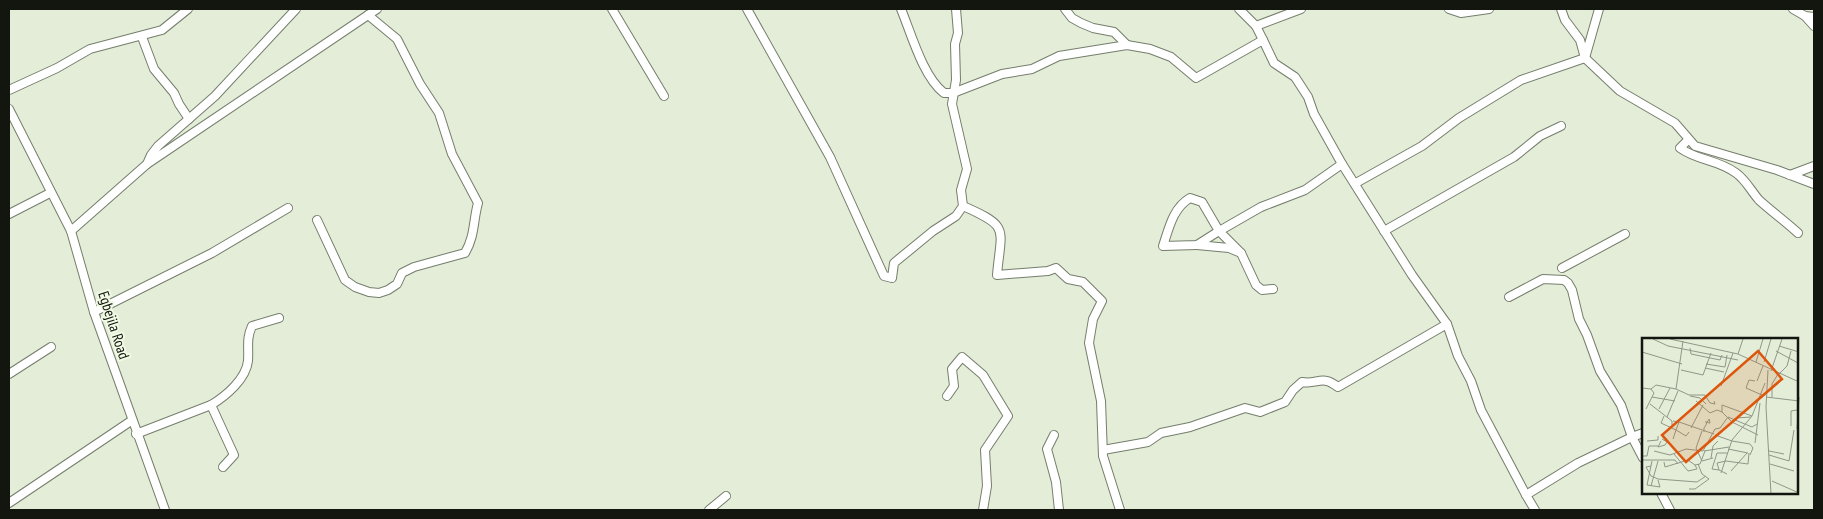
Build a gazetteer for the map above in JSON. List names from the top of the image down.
{
  "streets": {
    "street": ["Egbejila Road"]
  }
}
